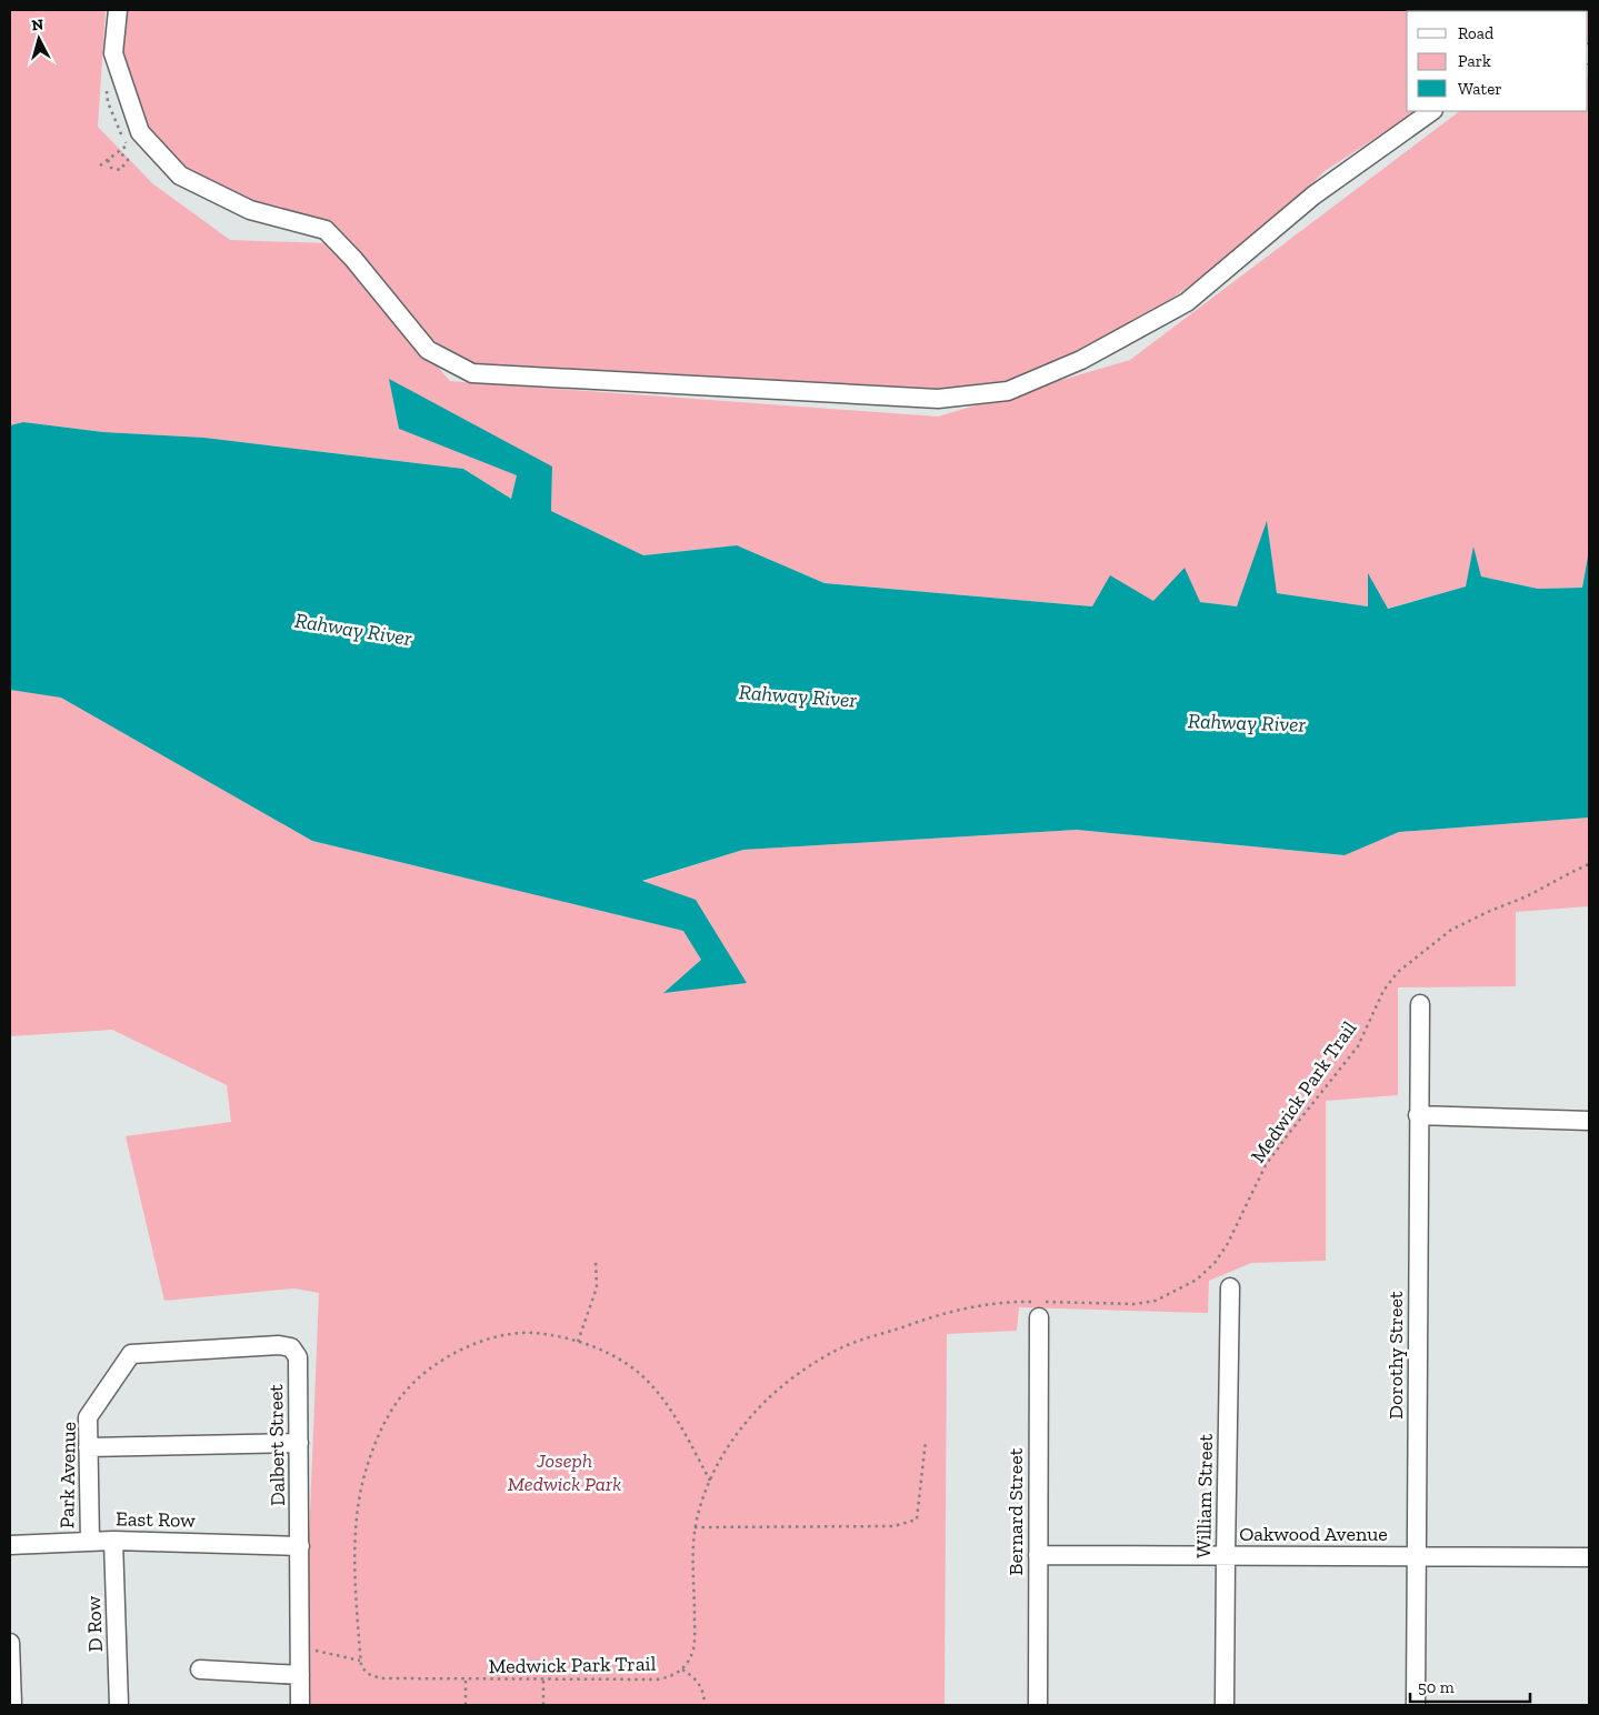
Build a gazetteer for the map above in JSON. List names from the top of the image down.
{
  "streets": {
    "street": [
      "Dorothy Street",
      "Dalbert Street",
      "Park Avenue",
      "William Street",
      "Bernard Street",
      "East Row",
      "Oakwood Avenue",
      "D Row"
    ],
    "path": ["Medwick Park Trail"]
  },
  "crossings": [
    ["Dorothy Street", "Oakwood Avenue"],
    ["Dalbert Street", "Park Avenue"],
    ["Dalbert Street", "East Row"],
    ["Park Avenue", "East Row"],
    ["William Street", "Oakwood Avenue"],
    ["Bernard Street", "Oakwood Avenue"],
    ["East Row", "D Row"]
  ],
  "water": ["Rahway River"],
  "parks": ["Joseph Medwick Park"],
  "legend": ["Road", "Park", "Water"],
  "scale_bar": "50 m",
  "north": "top"
}
